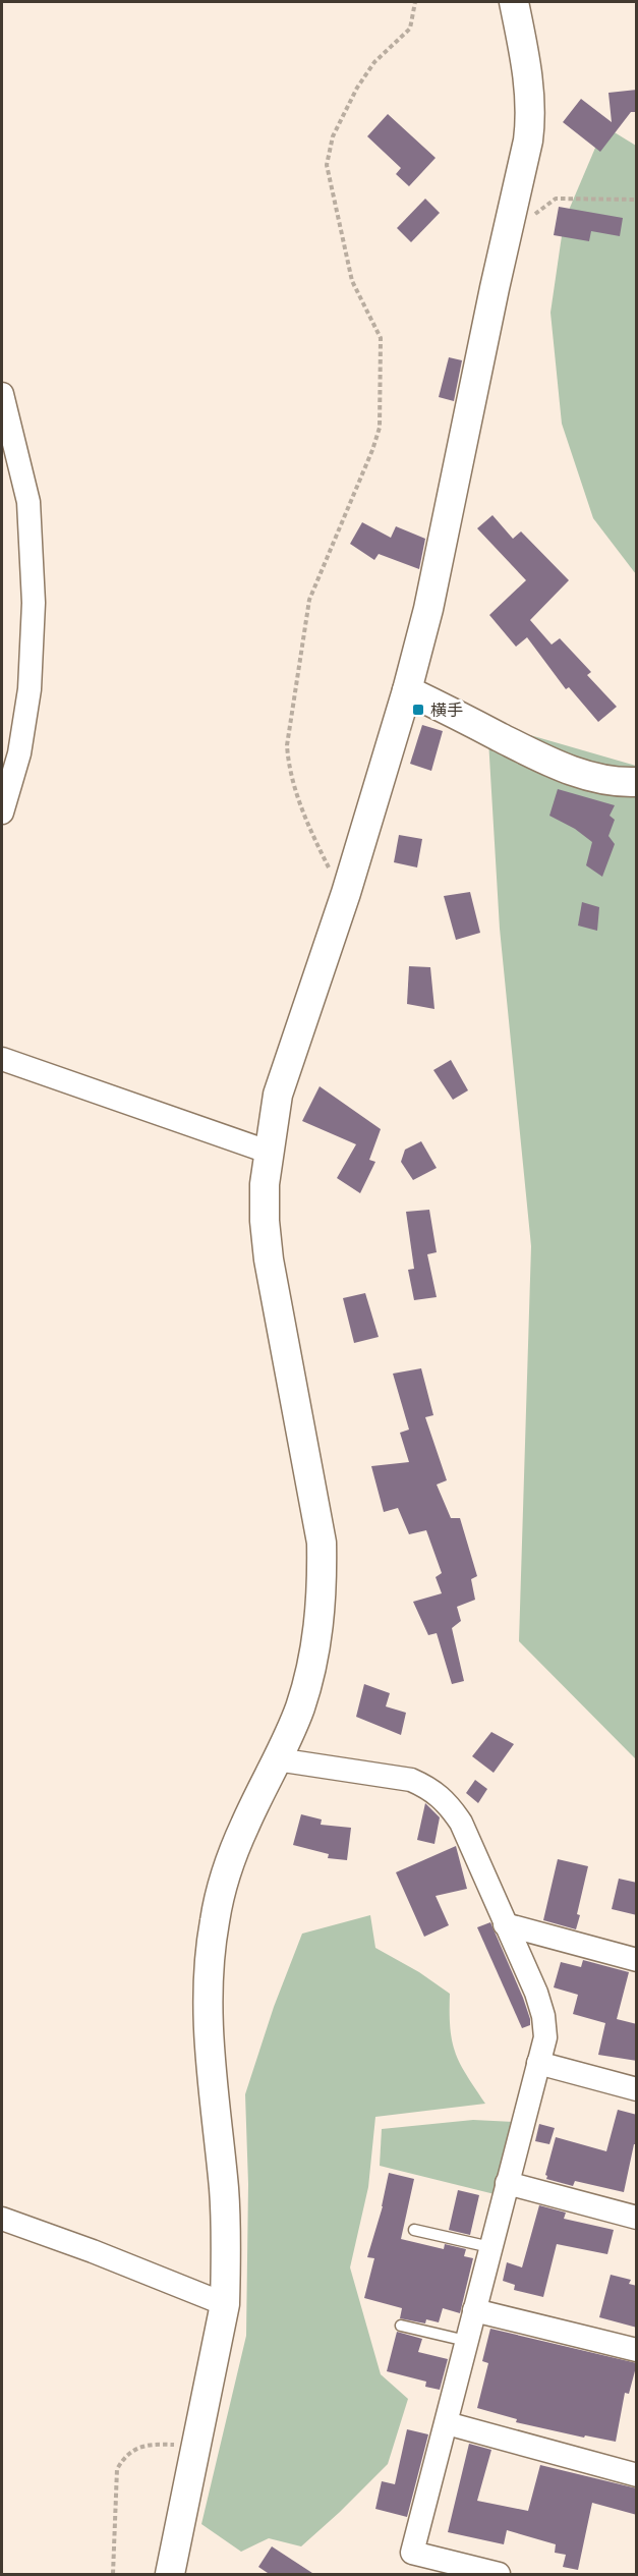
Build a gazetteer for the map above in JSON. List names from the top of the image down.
{
  "places": {
    "transit": ["横手"]
  }
}
